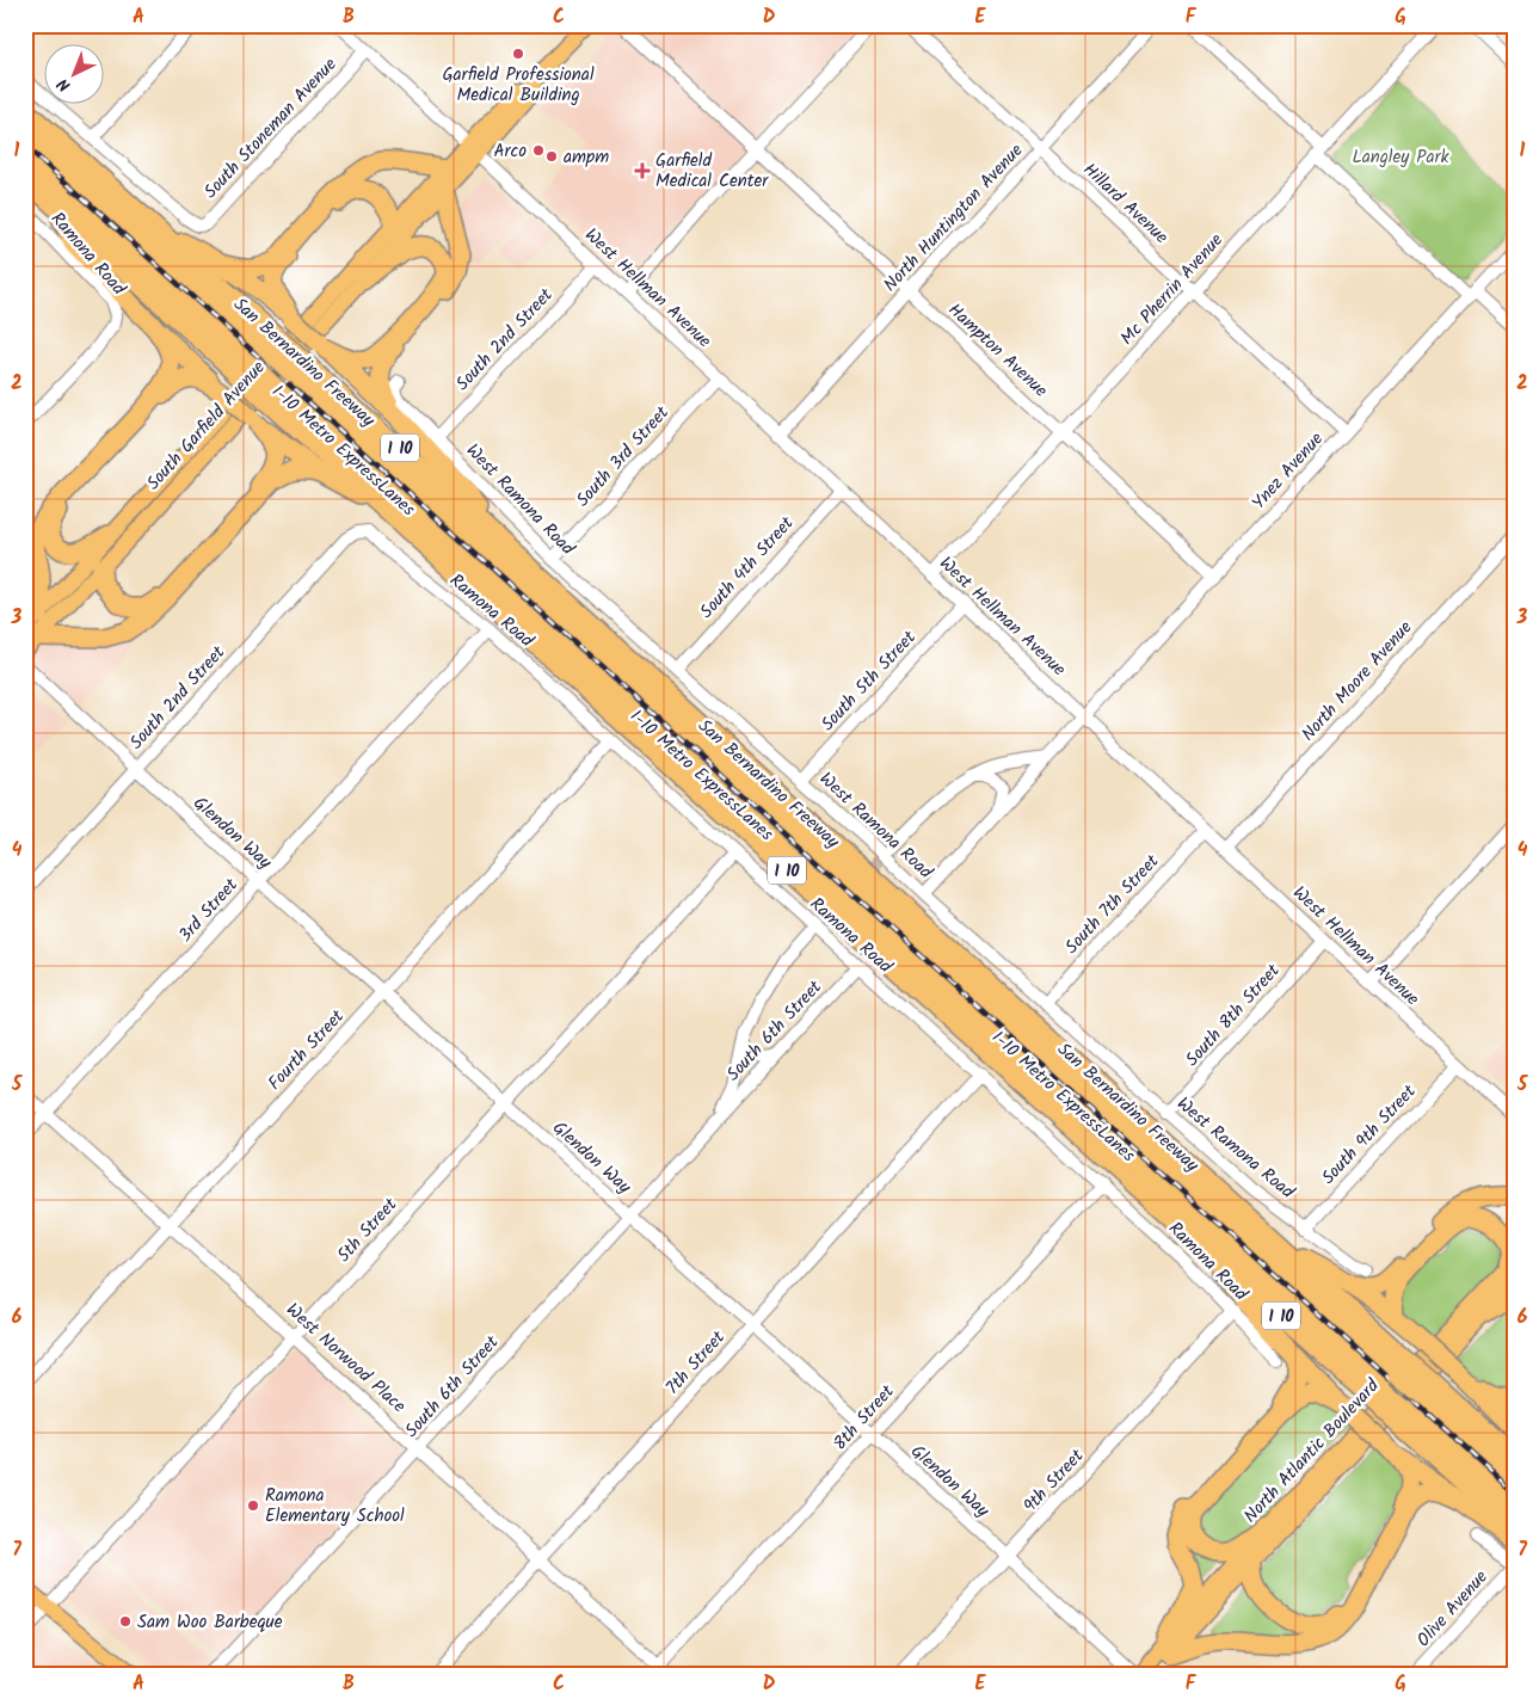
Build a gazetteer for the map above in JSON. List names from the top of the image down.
{
  "streets": {
    "highway": ["San Bernardino Freeway", "I 10", "I-10 Metro ExpressLanes"],
    "main road": ["South Garfield Avenue", "North Atlantic Boulevard"],
    "street": [
      "South Stoneman Avenue",
      "Hillard Avenue",
      "North Huntington Avenue",
      "Ramona Road",
      "West Hellman Avenue",
      "Mc Pherrin Avenue",
      "South 2nd Street",
      "Hampton Avenue",
      "South 3rd Street",
      "Ynez Avenue",
      "West Ramona Road",
      "South 4th Street",
      "South 5th Street",
      "North Moore Avenue",
      "Glendon Way",
      "South 7th Street",
      "3rd Street",
      "South 8th Street",
      "South 6th Street",
      "Fourth Street",
      "South 9th Street",
      "5th Street",
      "West Norwood Place",
      "7th Street",
      "8th Street",
      "9th Street",
      "Olive Avenue"
    ]
  },
  "crossings": [
    ["South Stoneman Avenue", "West Hellman Avenue"],
    ["Hillard Avenue", "North Huntington Avenue"],
    ["Hillard Avenue", "Mc Pherrin Avenue"],
    ["Hillard Avenue", "Ynez Avenue"],
    ["North Huntington Avenue", "West Hellman Avenue"],
    ["North Huntington Avenue", "Hampton Avenue"],
    ["Ramona Road", "South 2nd Street"],
    ["Ramona Road", "3rd Street"],
    ["Ramona Road", "South 6th Street"],
    ["Ramona Road", "Fourth Street"],
    ["Ramona Road", "5th Street"],
    ["Ramona Road", "7th Street"],
    ["Ramona Road", "8th Street"],
    ["Ramona Road", "9th Street"],
    ["West Hellman Avenue", "Mc Pherrin Avenue"],
    ["West Hellman Avenue", "South 2nd Street"],
    ["West Hellman Avenue", "South Garfield Avenue"],
    ["West Hellman Avenue", "South 3rd Street"],
    ["West Hellman Avenue", "Ynez Avenue"],
    ["West Hellman Avenue", "South 4th Street"],
    ["West Hellman Avenue", "South 5th Street"],
    ["West Hellman Avenue", "North Moore Avenue"],
    ["West Hellman Avenue", "South 7th Street"],
    ["West Hellman Avenue", "South 8th Street"],
    ["West Hellman Avenue", "South 9th Street"],
    ["Mc Pherrin Avenue", "Hampton Avenue"],
    ["South 2nd Street", "West Ramona Road"],
    ["South 2nd Street", "Glendon Way"],
    ["Hampton Avenue", "Ynez Avenue"],
    ["San Bernardino Freeway", "I-10 Metro ExpressLanes"],
    ["I 10", "I-10 Metro ExpressLanes"],
    ["South 3rd Street", "West Ramona Road"],
    ["West Ramona Road", "South 4th Street"],
    ["West Ramona Road", "South 5th Street"],
    ["West Ramona Road", "South 7th Street"],
    ["West Ramona Road", "South 8th Street"],
    ["West Ramona Road", "South 9th Street"],
    ["Glendon Way", "3rd Street"],
    ["Glendon Way", "South 6th Street"],
    ["Glendon Way", "Fourth Street"],
    ["Glendon Way", "5th Street"],
    ["Glendon Way", "7th Street"],
    ["Glendon Way", "8th Street"],
    ["Glendon Way", "9th Street"],
    ["3rd Street", "West Norwood Place"],
    ["South 6th Street", "West Norwood Place"],
    ["Fourth Street", "West Norwood Place"],
    ["5th Street", "West Norwood Place"],
    ["West Norwood Place", "7th Street"],
    ["West Norwood Place", "8th Street"]
  ],
  "parks": ["Langley Park"],
  "places": {
    "other": [
      "Garfield Professional Medical Building",
      "Arco",
      "ampm",
      "Ramona Elementary School",
      "Sam Woo Barbeque"
    ],
    "health": ["Garfield Medical Center"]
  },
  "north": "bottom left",
  "grid": {
    "columns": [
      "A",
      "B",
      "C",
      "D",
      "E",
      "F",
      "G"
    ],
    "rows": [
      "1",
      "2",
      "3",
      "4",
      "5",
      "6",
      "7"
    ]
  }
}
